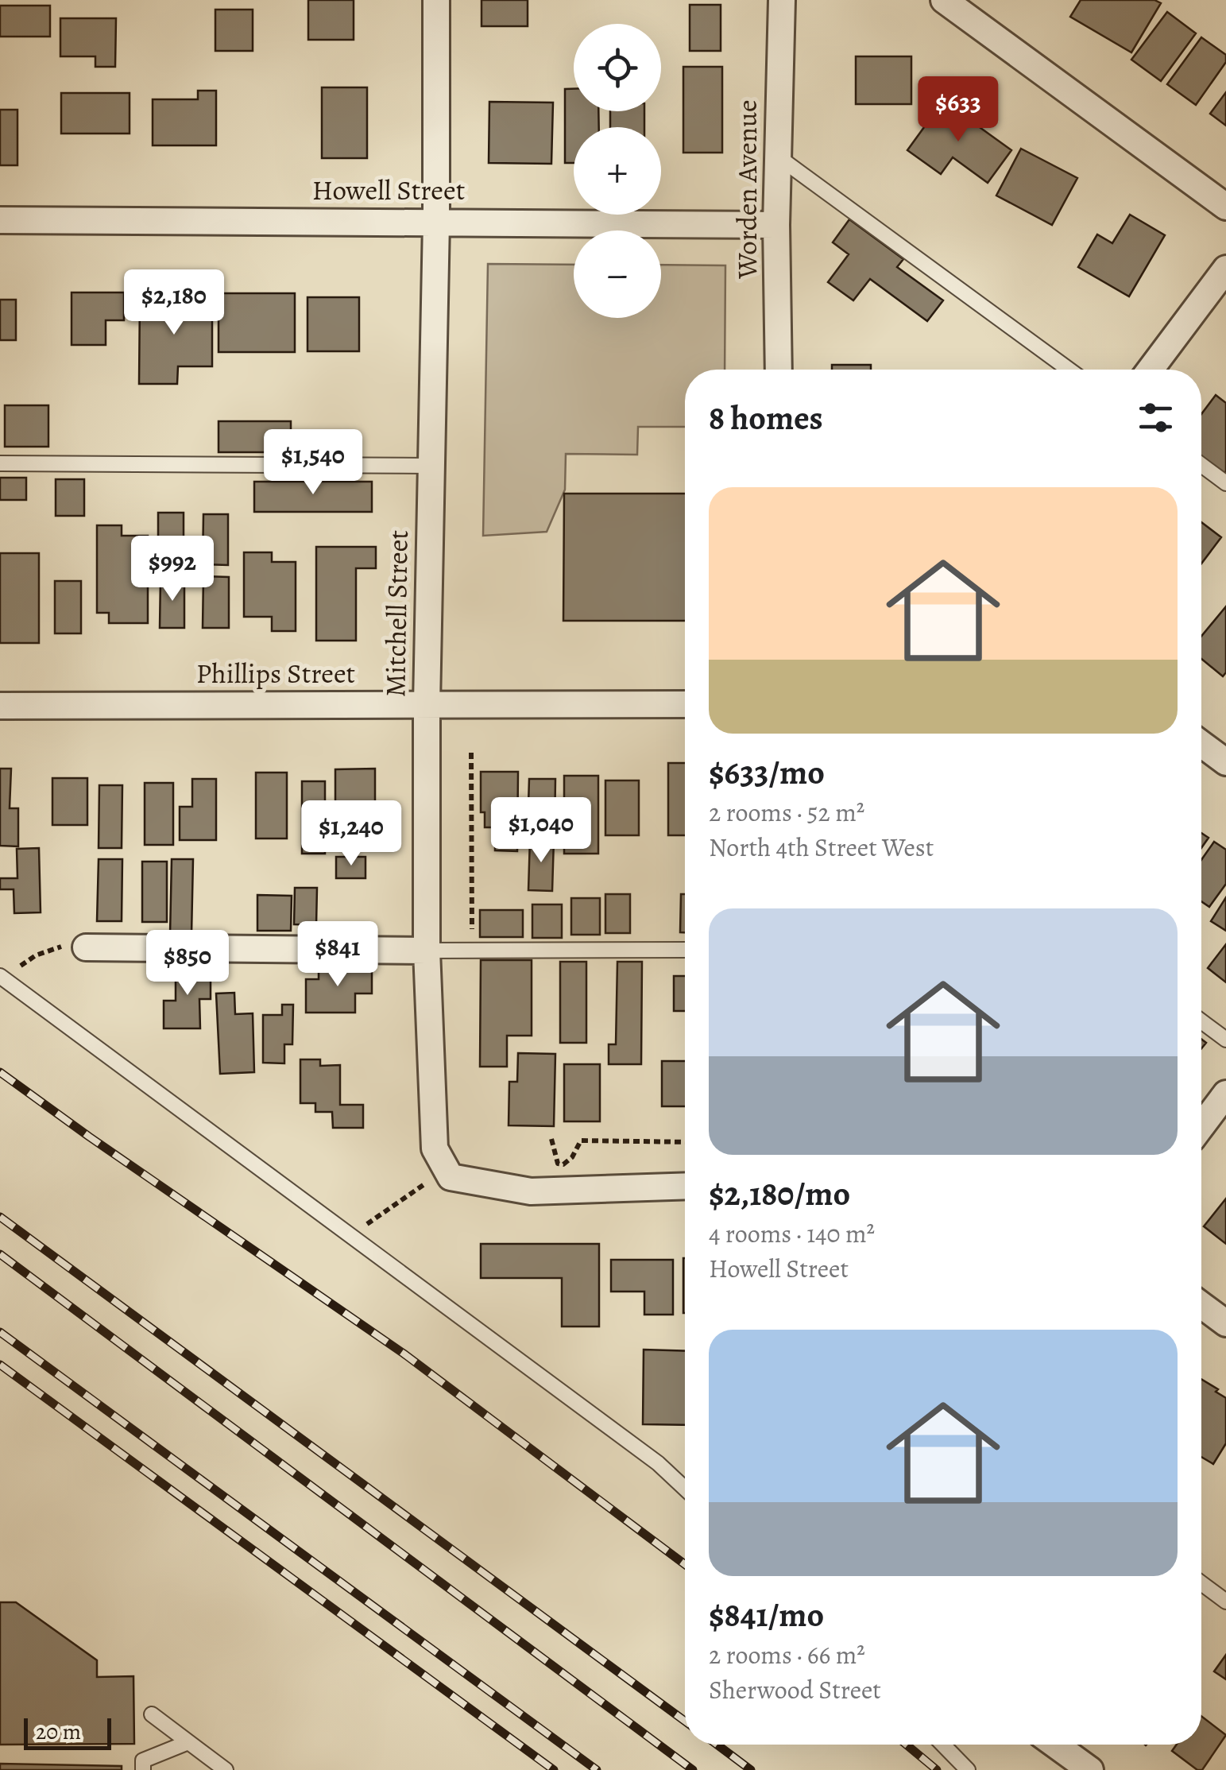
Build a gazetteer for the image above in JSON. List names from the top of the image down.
{
  "streets": {
    "street": [
      "Worden Avenue",
      "Howell Street",
      "Mitchell Street",
      "Phillips Street"
    ]
  },
  "crossings": [
    ["Worden Avenue", "Howell Street"],
    ["Howell Street", "Mitchell Street"],
    ["Mitchell Street", "Phillips Street"]
  ],
  "scale_bar": "20 m",
  "page": {
    "map_buttons": ["+", "−"],
    "price": [
      "$633",
      "$2,180",
      "$1,540",
      "$992",
      "$1,040",
      "$1,240",
      "$841",
      "$850"
    ],
    "heading": "8 homes",
    "list": [
      {
        "name": "$633/mo",
        "note": "2 rooms · 52 m² · North 4th Street West"
      },
      {
        "name": "$2,180/mo",
        "note": "4 rooms · 140 m² · Howell Street"
      },
      {
        "name": "$841/mo",
        "note": "2 rooms · 66 m² · Sherwood Street"
      }
    ],
    "scale": "20 m"
  }
}
